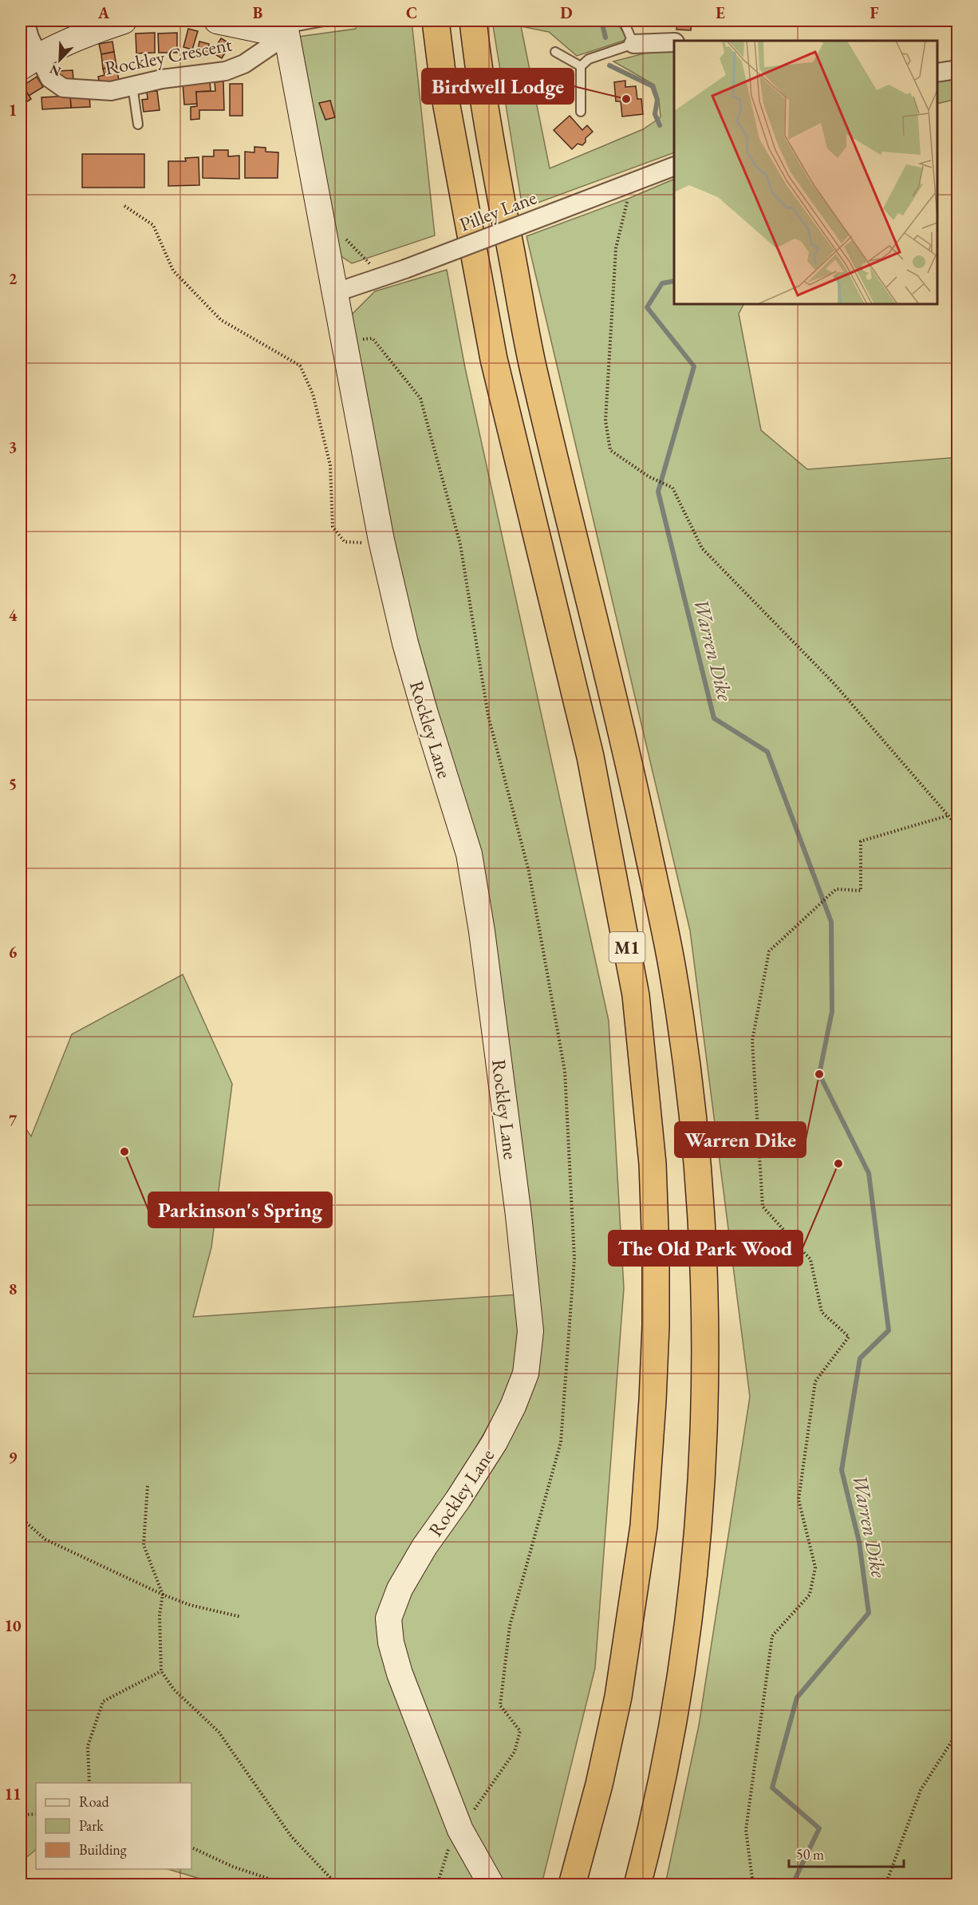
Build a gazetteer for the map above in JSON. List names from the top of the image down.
{
  "streets": {
    "highway": ["M1"],
    "street": ["Rockley Crescent", "Pilley Lane", "Rockley Lane"]
  },
  "crossings": [
    ["Rockley Crescent", "Rockley Lane"],
    ["Pilley Lane", "Rockley Lane"]
  ],
  "water": ["Warren Dike"],
  "places": [
    "Birdwell Lodge",
    "Warren Dike",
    "Parkinson's Spring",
    "The Old Park Wood"
  ],
  "legend": ["Road", "Park", "Building"],
  "scale_bar": "50 m",
  "north": "bottom left",
  "grid": {
    "columns": [
      "A",
      "B",
      "C",
      "D",
      "E",
      "F"
    ],
    "rows": [
      "1",
      "2",
      "3",
      "4",
      "5",
      "6",
      "7",
      "8",
      "9",
      "10",
      "11"
    ]
  }
}
